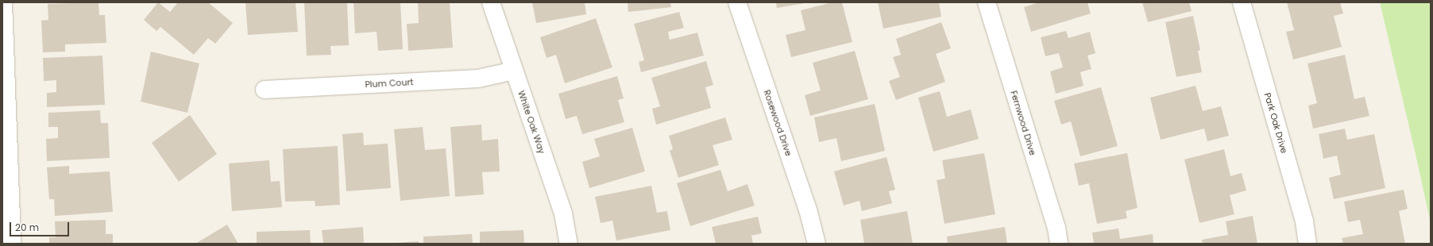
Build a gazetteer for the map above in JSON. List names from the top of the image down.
{
  "streets": {
    "street": [
      "Plum Court",
      "White Oak Way",
      "Rosewood Drive",
      "Fernwood Drive",
      "Park Oak Drive"
    ]
  },
  "crossings": [
    ["Plum Court", "White Oak Way"]
  ],
  "scale_bar": "20 m"
}
